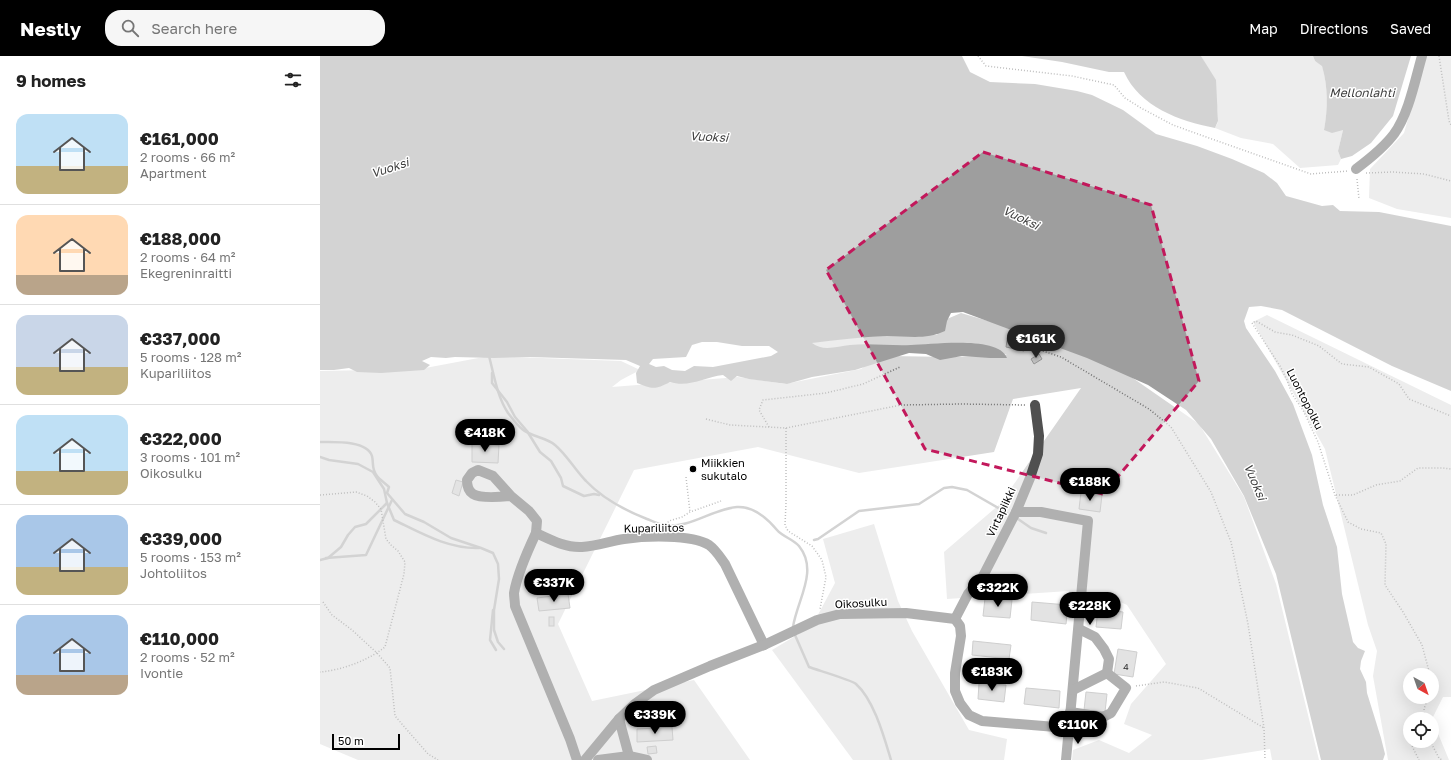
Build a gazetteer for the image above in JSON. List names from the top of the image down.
{
  "streets": {
    "street": ["Virtapiikki", "Kupariliitos", "Oikosulku"],
    "path": ["Luontopolku"]
  },
  "crossings": [
    ["Virtapiikki", "Oikosulku"],
    ["Kupariliitos", "Oikosulku"]
  ],
  "water": ["Mellonlahti", "Vuoksi"],
  "places": ["Miikkien sukutalo"],
  "house_numbers": ["4"],
  "scale_bar": "50 m",
  "north": "bottom right",
  "page": {
    "header": "Nestly",
    "search": "Search here",
    "nav": ["Map", "Directions", "Saved"],
    "heading": "9 homes",
    "list": [
      {
        "name": "€161,000",
        "note": "2 rooms · 66 m² · Apartment"
      },
      {
        "name": "€188,000",
        "note": "2 rooms · 64 m² · Ekegreninraitti"
      },
      {
        "name": "€337,000",
        "note": "5 rooms · 128 m² · Kupariliitos"
      },
      {
        "name": "€322,000",
        "note": "3 rooms · 101 m² · Oikosulku"
      },
      {
        "name": "€339,000",
        "note": "5 rooms · 153 m² · Johtoliitos"
      },
      {
        "name": "€110,000",
        "note": "2 rooms · 52 m² · Ivontie"
      }
    ],
    "price": [
      "€161K",
      "€418K",
      "€188K",
      "€337K",
      "€322K",
      "€228K",
      "€183K",
      "€339K",
      "€110K"
    ],
    "scale": "50 m"
  }
}
